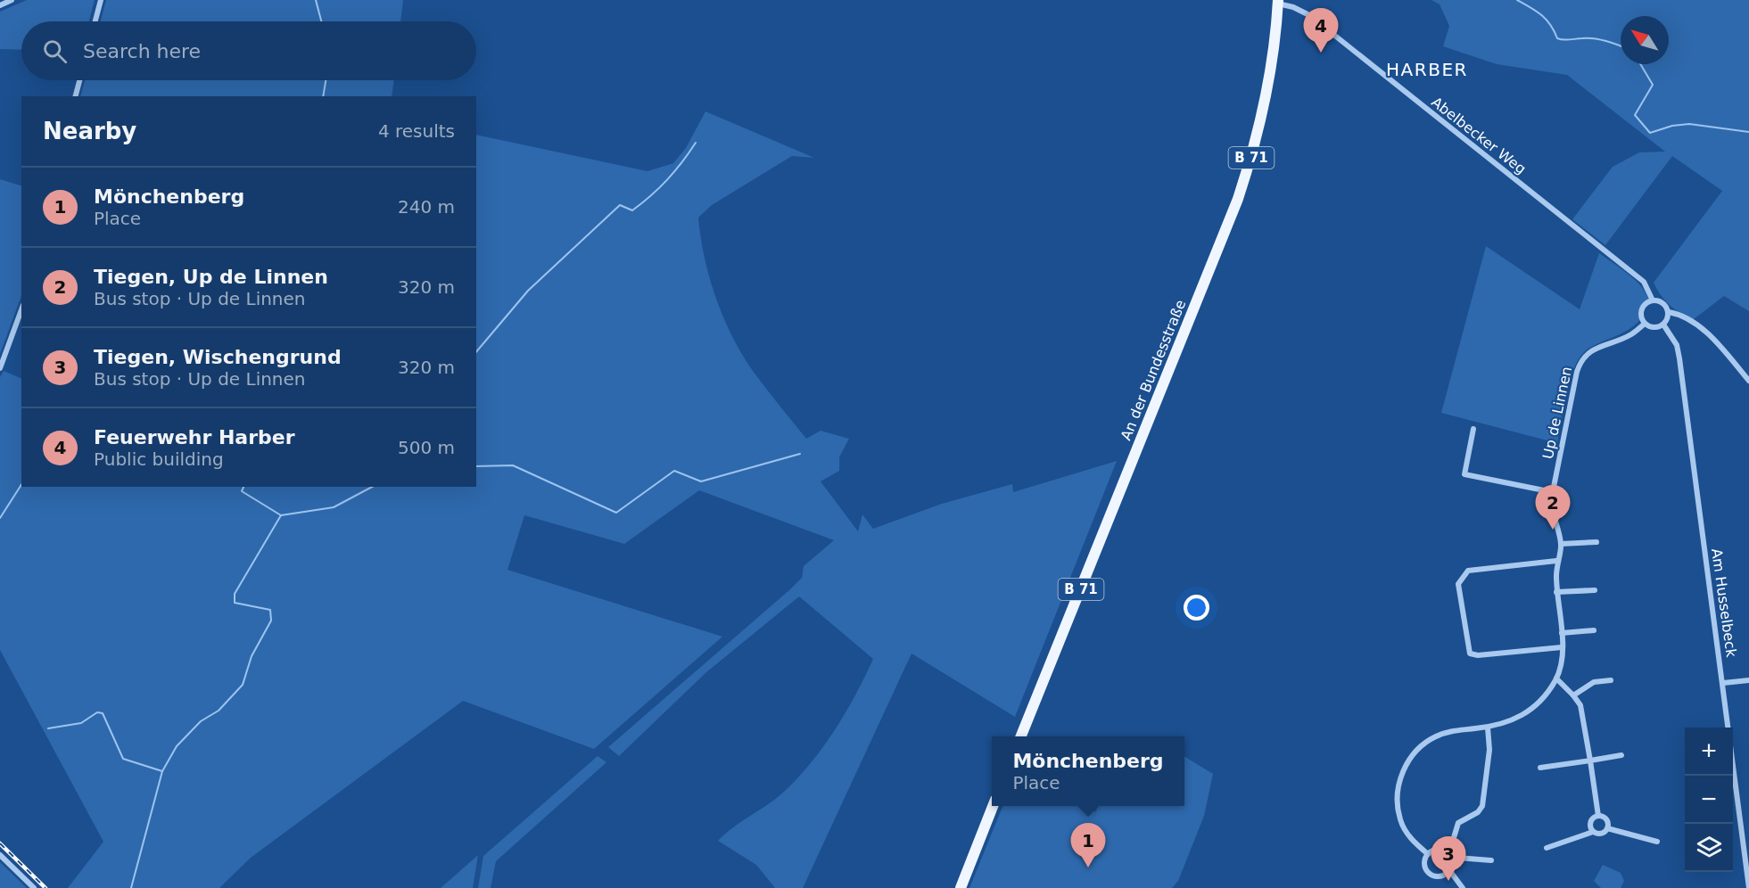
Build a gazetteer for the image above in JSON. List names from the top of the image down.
{
  "streets": {
    "main road": ["B 71", "An der Bundesstraße"],
    "street": ["Abelbecker Weg", "Up de Linnen", "Am Husselbeck"]
  },
  "crossings": [
    ["Abelbecker Weg", "An der Bundesstraße"],
    ["Abelbecker Weg", "Up de Linnen"],
    ["Abelbecker Weg", "Am Husselbeck"],
    ["Up de Linnen", "Am Husselbeck"]
  ],
  "districts": ["HARBER"],
  "north": "top left",
  "page": {
    "pins": [
      "4",
      "2",
      "1",
      "3"
    ],
    "search": "Search here",
    "heading": ["Nearby", "4 results"],
    "list": [
      {
        "mark": "1",
        "name": "Mönchenberg",
        "note": "Place",
        "value": "240 m"
      },
      {
        "mark": "2",
        "name": "Tiegen, Up de Linnen",
        "note": "Bus stop · Up de Linnen",
        "value": "320 m"
      },
      {
        "mark": "3",
        "name": "Tiegen, Wischengrund",
        "note": "Bus stop · Up de Linnen",
        "value": "320 m"
      },
      {
        "mark": "4",
        "name": "Feuerwehr Harber",
        "note": "Public building",
        "value": "500 m"
      }
    ],
    "map_buttons": ["+", "−"],
    "popup": ["Mönchenberg", "Place"]
  }
}
